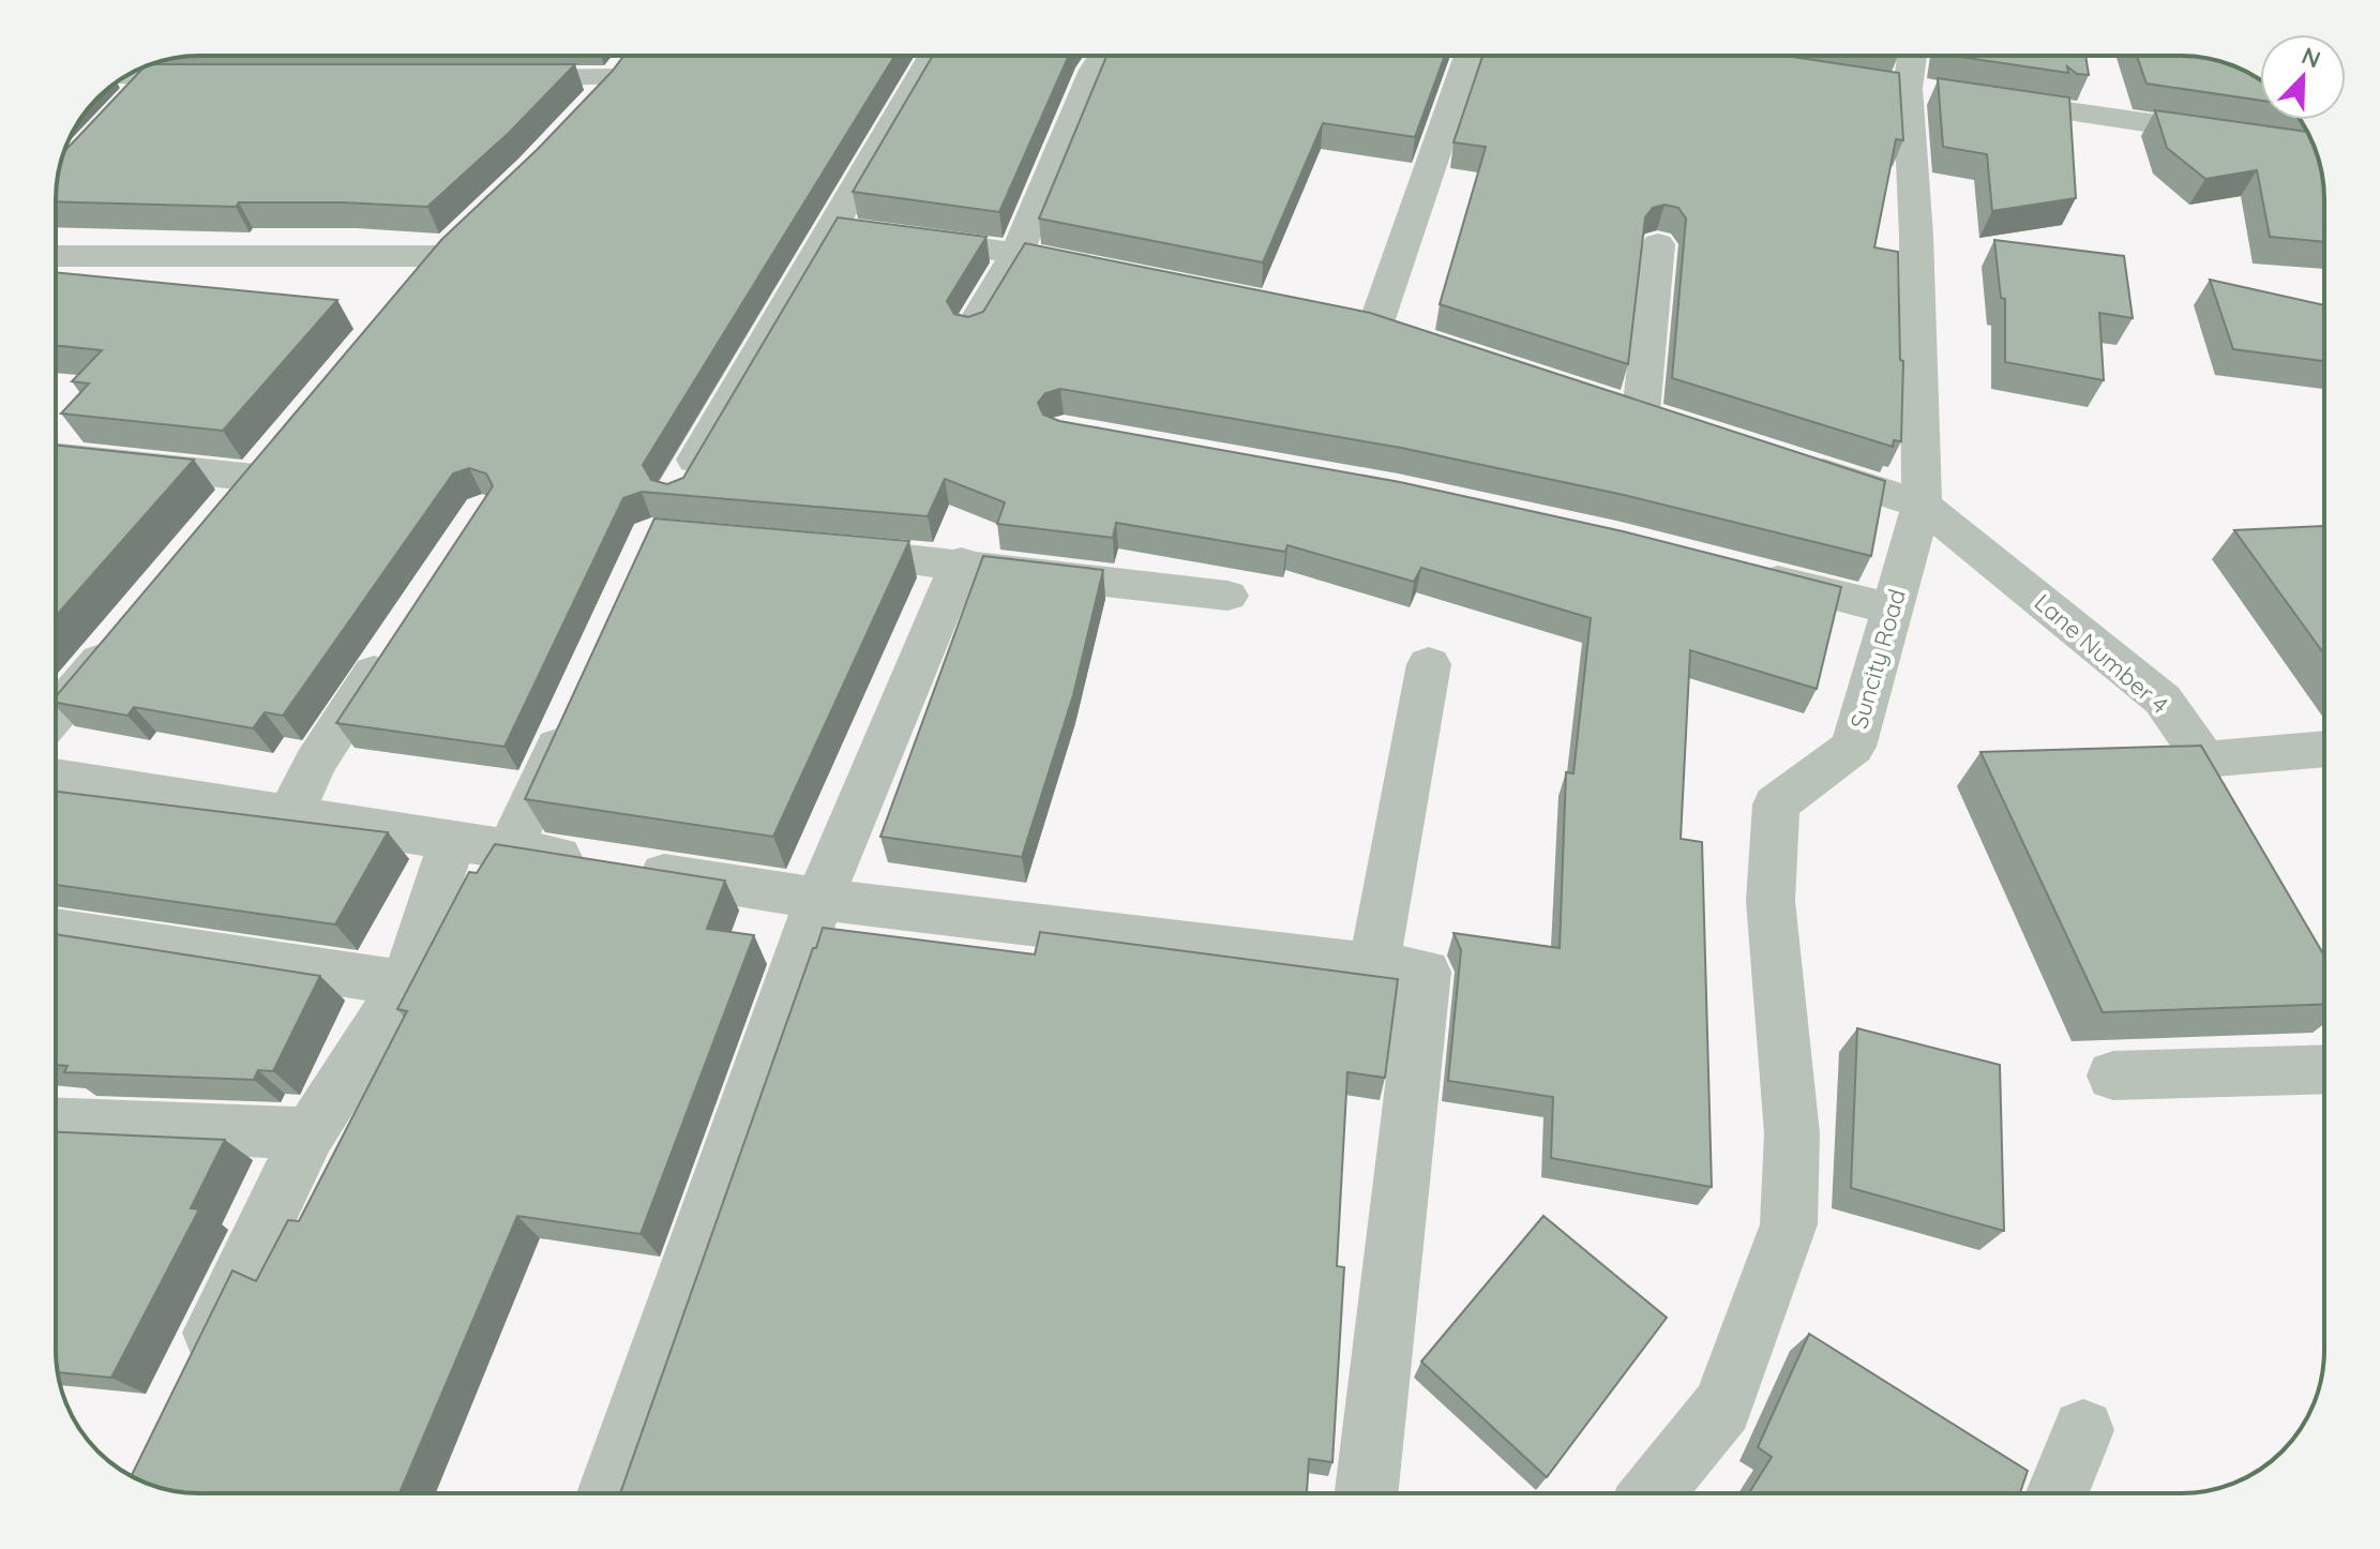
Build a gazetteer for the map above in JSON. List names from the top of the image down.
{
  "streets": {
    "street": ["Lane Number 4", "Suncity Road"]
  },
  "crossings": [
    ["Lane Number 4", "Suncity Road"]
  ],
  "north": "top right"
}
